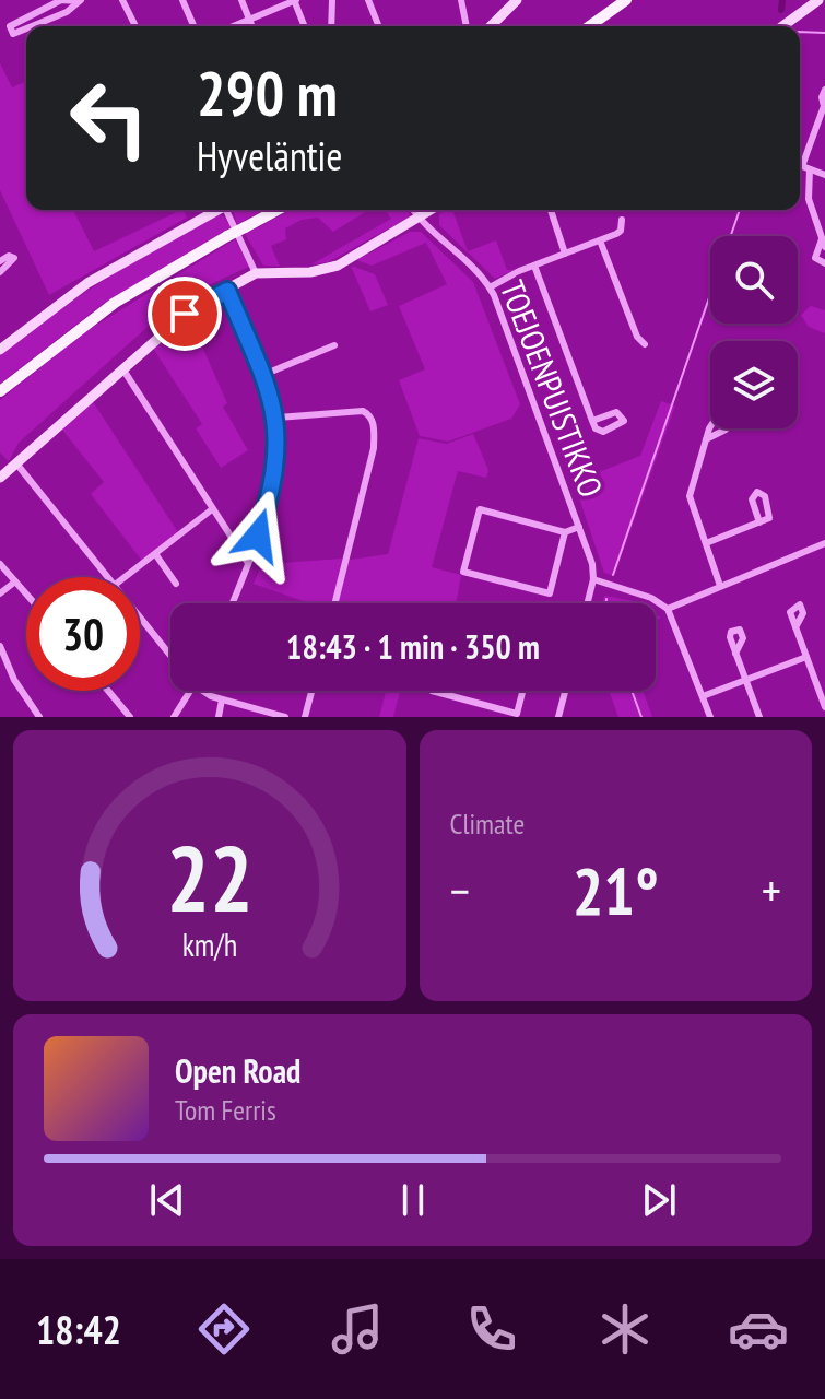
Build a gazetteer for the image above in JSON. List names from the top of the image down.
{
  "streets": {
    "street": ["TOEJOENPUISTIKKO"]
  },
  "page": {
    "turn": ["290 m", "Hyveläntie"],
    "limit": "30",
    "trip": "18:43 · 1 min · 350 m",
    "tile": "Climate",
    "heat": ["−", "21°", "+"],
    "song": ["Open Road", "Tom Ferris"],
    "tabs": "18:42",
    "gauge": ["22", "km/h"]
  }
}
